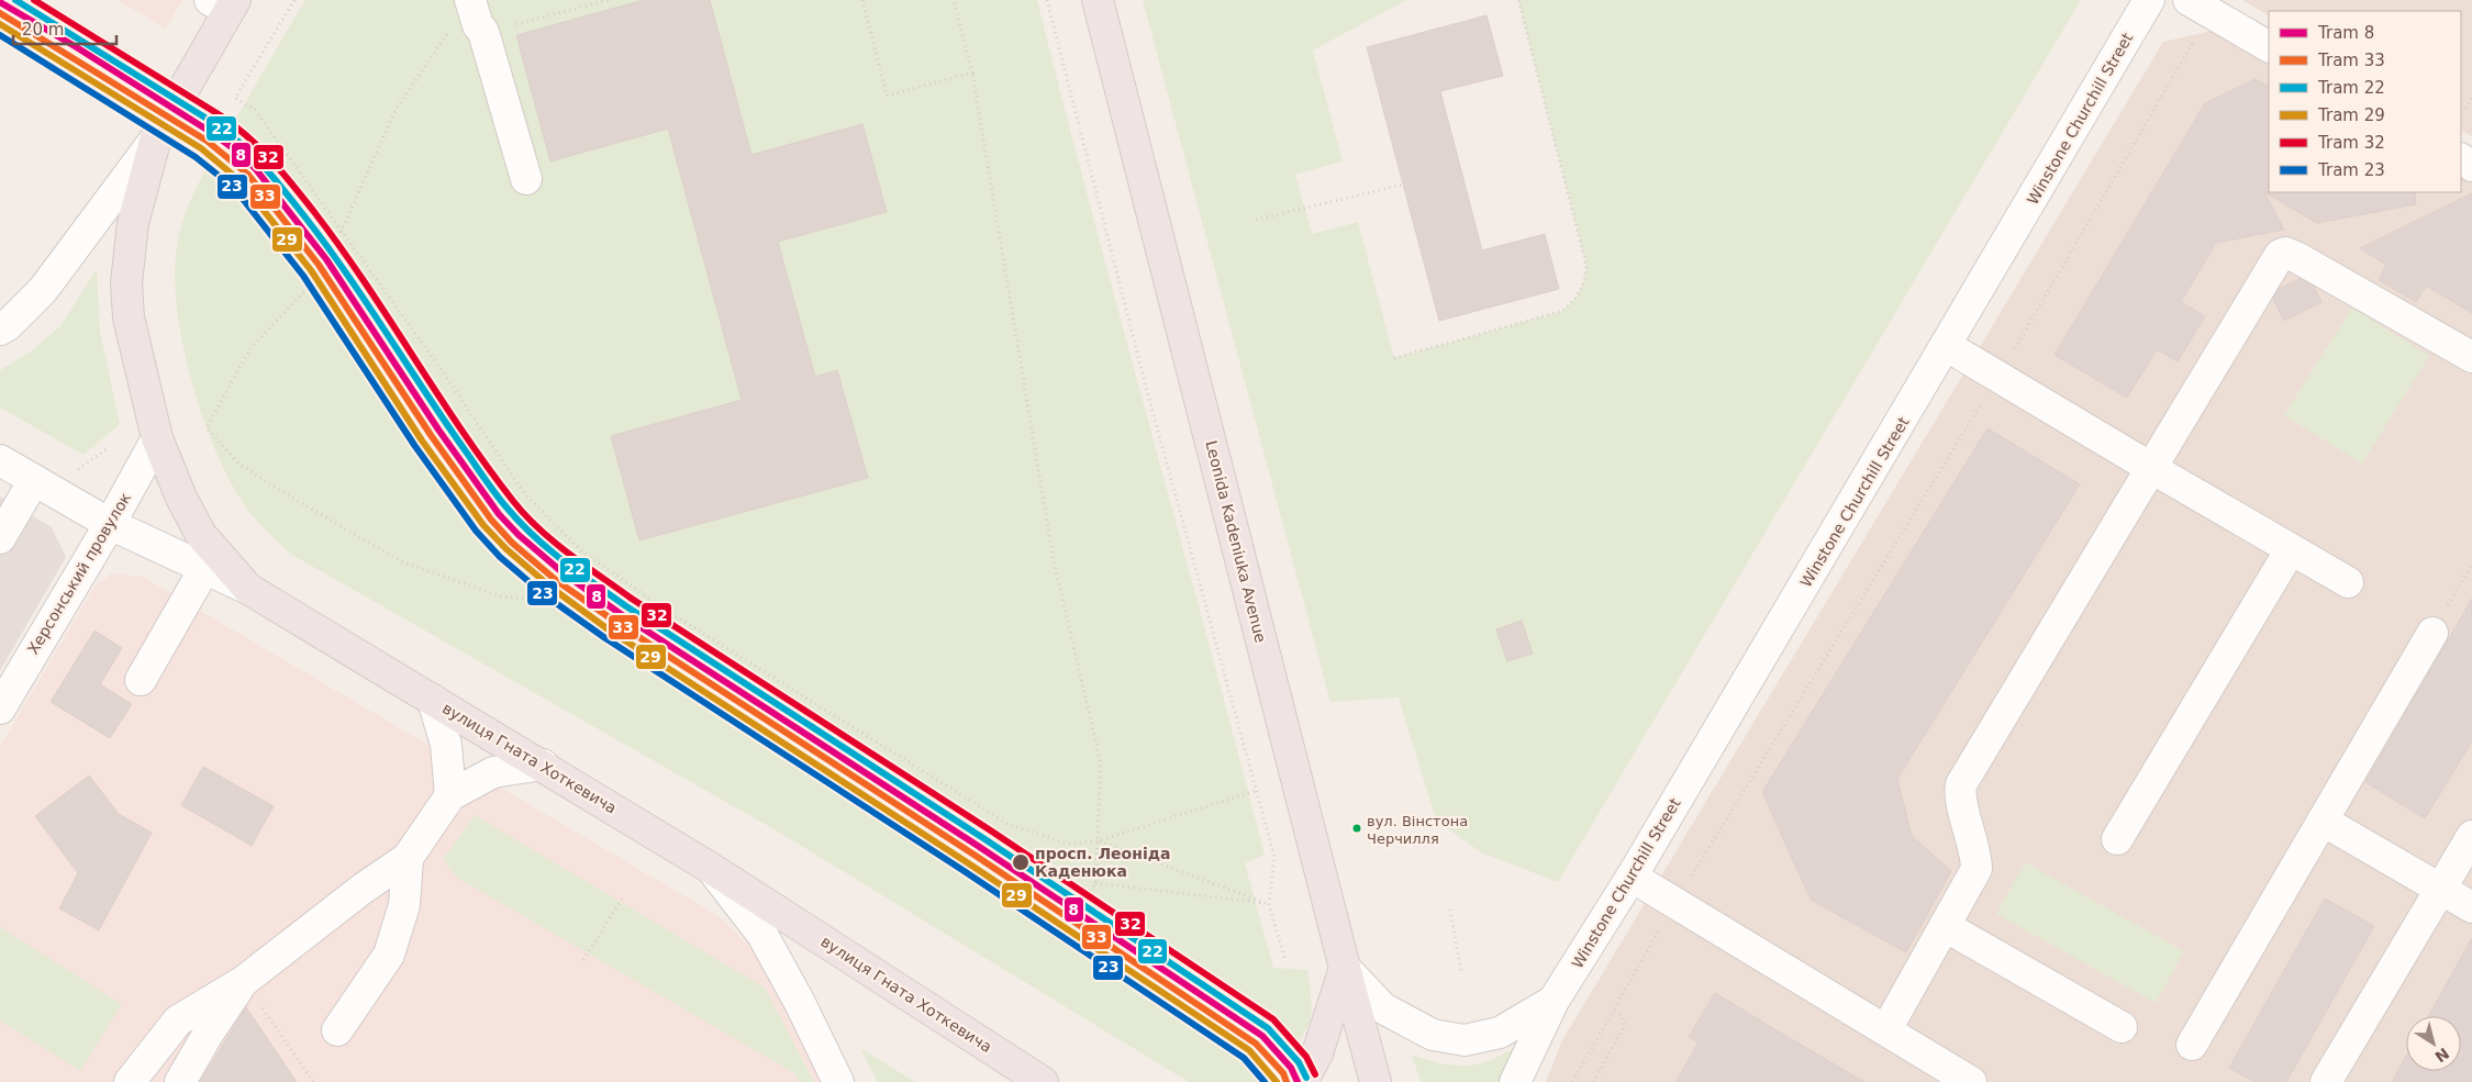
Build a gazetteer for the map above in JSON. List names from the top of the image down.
{
  "streets": {
    "highway": ["Leonida Kadeniuka Avenue", "вулиця Гната Хоткевича"],
    "street": ["Winstone Churchill Street", "Херсонський провулок"]
  },
  "crossings": [
    ["Херсонський провулок", "вулиця Гната Хоткевича"]
  ],
  "places": ["вул. Вінстона Черчилля", "просп. Леоніда Каденюка"],
  "lines": [
    "tram line 22",
    "tram line 32",
    "tram line 8",
    "tram line 33",
    "tram line 29",
    "tram line 23"
  ],
  "legend": [
    "Tram 8",
    "Tram 33",
    "Tram 22",
    "Tram 29",
    "Tram 32",
    "Tram 23"
  ],
  "scale_bar": "20 m",
  "north": "bottom right"
}
